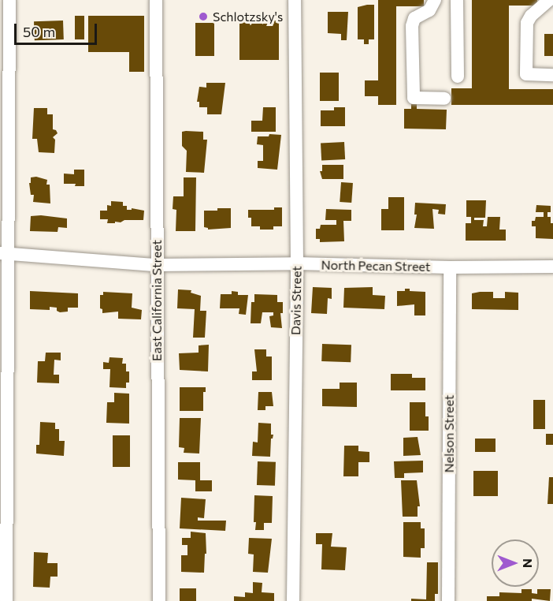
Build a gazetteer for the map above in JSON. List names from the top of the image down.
{
  "streets": {
    "street": [
      "North Pecan Street",
      "East California Street",
      "Davis Street",
      "Nelson Street"
    ]
  },
  "crossings": [
    ["North Pecan Street", "East California Street"],
    ["North Pecan Street", "Davis Street"],
    ["North Pecan Street", "Nelson Street"]
  ],
  "places": ["Schlotzsky's"],
  "scale_bar": "50 m",
  "north": "right"
}
